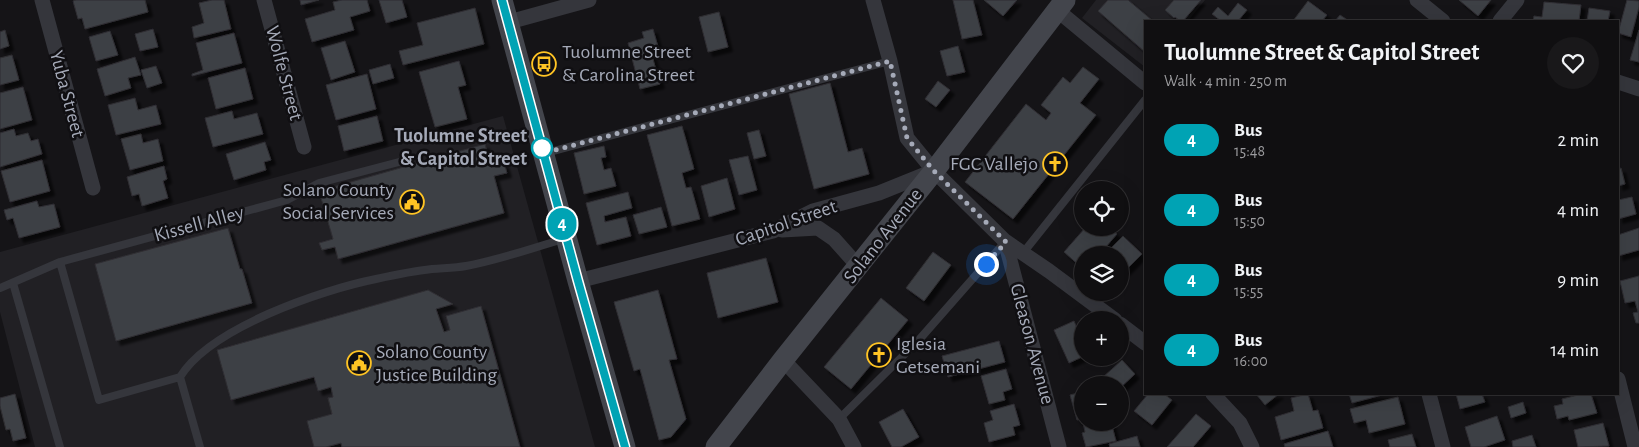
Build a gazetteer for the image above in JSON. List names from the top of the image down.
{
  "streets": {
    "main road": ["Solano Avenue"],
    "street": [
      "Wolfe Street",
      "Yuba Street",
      "Capitol Street",
      "Gleason Avenue"
    ],
    "lane": ["Kissell Alley"]
  },
  "crossings": [
    ["Capitol Street", "Solano Avenue"]
  ],
  "places": {
    "bus stop": ["Tuolumne Street & Carolina Street"],
    "other": ["Tuolumne Street & Capitol Street"],
    "church": ["FGC Vallejo", "Iglesia Getsemani"],
    "public building": ["Solano County Social Services", "Solano County Justice Building"]
  },
  "lines": ["bus line 4"],
  "page": {
    "on_map": "4",
    "heading": ["Tuolumne Street & Capitol Street", "Walk · 4 min · 250 m"],
    "list": [
      {
        "mark": "4",
        "name": "Bus",
        "note": "15:48",
        "value": "2 min"
      },
      {
        "mark": "4",
        "name": "Bus",
        "note": "15:50",
        "value": "4 min"
      },
      {
        "mark": "4",
        "name": "Bus",
        "note": "15:55",
        "value": "9 min"
      },
      {
        "mark": "4",
        "name": "Bus",
        "note": "16:00",
        "value": "14 min"
      }
    ],
    "map_buttons": ["+", "−"]
  }
}
